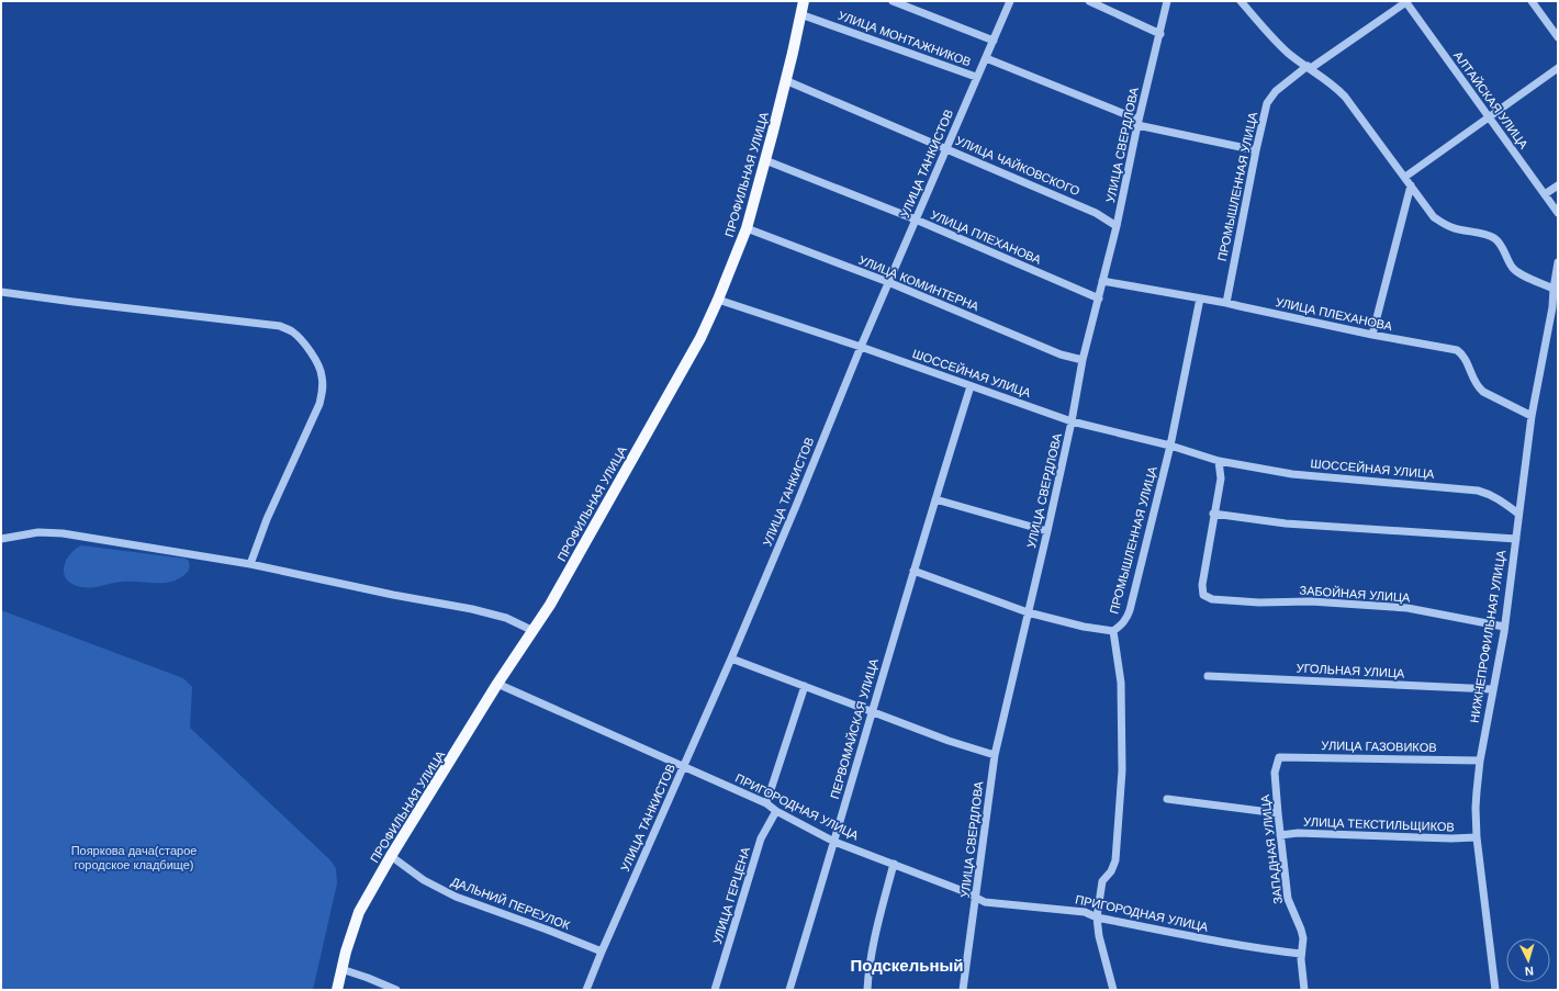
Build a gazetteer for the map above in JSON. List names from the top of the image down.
{
  "streets": {
    "main road": ["ПРОФИЛЬНАЯ УЛИЦА"],
    "street": [
      "УЛИЦА МОНТАЖНИКОВ",
      "АЛТАЙСКАЯ УЛИЦА",
      "УЛИЦА СВЕРДЛОВА",
      "УЛИЦА ТАНКИСТОВ",
      "УЛИЦА ЧАЙКОВСКОГО",
      "ПРОМЫШЛЕННАЯ УЛИЦА",
      "УЛИЦА ПЛЕХАНОВА",
      "УЛИЦА КОМИНТЕРНА",
      "ШОССЕЙНАЯ УЛИЦА",
      "ЗАБОЙНАЯ УЛИЦА",
      "НИЖНЕПРОФИЛЬНАЯ УЛИЦА",
      "УГОЛЬНАЯ УЛИЦА",
      "ПЕРВОМАЙСКАЯ УЛИЦА",
      "УЛИЦА ГАЗОВИКОВ",
      "ПРИГОРОДНАЯ УЛИЦА",
      "УЛИЦА ТЕКСТИЛЬЩИКОВ",
      "ЗАПАДНАЯ УЛИЦА",
      "УЛИЦА ГЕРЦЕНА",
      "ДАЛЬНИЙ ПЕРЕУЛОК"
    ]
  },
  "crossings": [
    ["УЛИЦА МОНТАЖНИКОВ", "УЛИЦА СВЕРДЛОВА"],
    ["УЛИЦА МОНТАЖНИКОВ", "УЛИЦА ТАНКИСТОВ"],
    ["УЛИЦА МОНТАЖНИКОВ", "ПРОФИЛЬНАЯ УЛИЦА"],
    ["УЛИЦА МОНТАЖНИКОВ", "ПРОМЫШЛЕННАЯ УЛИЦА"],
    ["АЛТАЙСКАЯ УЛИЦА", "ПРОМЫШЛЕННАЯ УЛИЦА"],
    ["УЛИЦА СВЕРДЛОВА", "УЛИЦА ЧАЙКОВСКОГО"],
    ["УЛИЦА СВЕРДЛОВА", "УЛИЦА ПЛЕХАНОВА"],
    ["УЛИЦА СВЕРДЛОВА", "УЛИЦА КОМИНТЕРНА"],
    ["УЛИЦА СВЕРДЛОВА", "ШОССЕЙНАЯ УЛИЦА"],
    ["УЛИЦА СВЕРДЛОВА", "ПРИГОРОДНАЯ УЛИЦА"],
    ["УЛИЦА ТАНКИСТОВ", "УЛИЦА ЧАЙКОВСКОГО"],
    ["УЛИЦА ТАНКИСТОВ", "УЛИЦА ПЛЕХАНОВА"],
    ["УЛИЦА ТАНКИСТОВ", "УЛИЦА КОМИНТЕРНА"],
    ["УЛИЦА ТАНКИСТОВ", "ШОССЕЙНАЯ УЛИЦА"],
    ["УЛИЦА ТАНКИСТОВ", "ПРИГОРОДНАЯ УЛИЦА"],
    ["УЛИЦА ТАНКИСТОВ", "ДАЛЬНИЙ ПЕРЕУЛОК"],
    ["УЛИЦА ЧАЙКОВСКОГО", "ПРОФИЛЬНАЯ УЛИЦА"],
    ["ПРОФИЛЬНАЯ УЛИЦА", "УЛИЦА ПЛЕХАНОВА"],
    ["ПРОФИЛЬНАЯ УЛИЦА", "УЛИЦА КОМИНТЕРНА"],
    ["ПРОФИЛЬНАЯ УЛИЦА", "ШОССЕЙНАЯ УЛИЦА"],
    ["ПРОФИЛЬНАЯ УЛИЦА", "ПРИГОРОДНАЯ УЛИЦА"],
    ["ПРОФИЛЬНАЯ УЛИЦА", "ДАЛЬНИЙ ПЕРЕУЛОК"],
    ["ПРОМЫШЛЕННАЯ УЛИЦА", "УЛИЦА ПЛЕХАНОВА"],
    ["ПРОМЫШЛЕННАЯ УЛИЦА", "ШОССЕЙНАЯ УЛИЦА"],
    ["ПРОМЫШЛЕННАЯ УЛИЦА", "ПРИГОРОДНАЯ УЛИЦА"],
    ["УЛИЦА ПЛЕХАНОВА", "НИЖНЕПРОФИЛЬНАЯ УЛИЦА"],
    ["ШОССЕЙНАЯ УЛИЦА", "НИЖНЕПРОФИЛЬНАЯ УЛИЦА"],
    ["ШОССЕЙНАЯ УЛИЦА", "ПЕРВОМАЙСКАЯ УЛИЦА"],
    ["ЗАБОЙНАЯ УЛИЦА", "НИЖНЕПРОФИЛЬНАЯ УЛИЦА"],
    ["НИЖНЕПРОФИЛЬНАЯ УЛИЦА", "УГОЛЬНАЯ УЛИЦА"],
    ["НИЖНЕПРОФИЛЬНАЯ УЛИЦА", "УЛИЦА ГАЗОВИКОВ"],
    ["НИЖНЕПРОФИЛЬНАЯ УЛИЦА", "УЛИЦА ТЕКСТИЛЬЩИКОВ"],
    ["ПЕРВОМАЙСКАЯ УЛИЦА", "ПРИГОРОДНАЯ УЛИЦА"],
    ["УЛИЦА ГАЗОВИКОВ", "ЗАПАДНАЯ УЛИЦА"],
    ["ПРИГОРОДНАЯ УЛИЦА", "ЗАПАДНАЯ УЛИЦА"],
    ["ПРИГОРОДНАЯ УЛИЦА", "УЛИЦА ГЕРЦЕНА"],
    ["УЛИЦА ТЕКСТИЛЬЩИКОВ", "ЗАПАДНАЯ УЛИЦА"]
  ],
  "districts": ["Подскельный"],
  "parks": ["Пояркова дача(старое городское кладбище)"],
  "north": "bottom"
}
